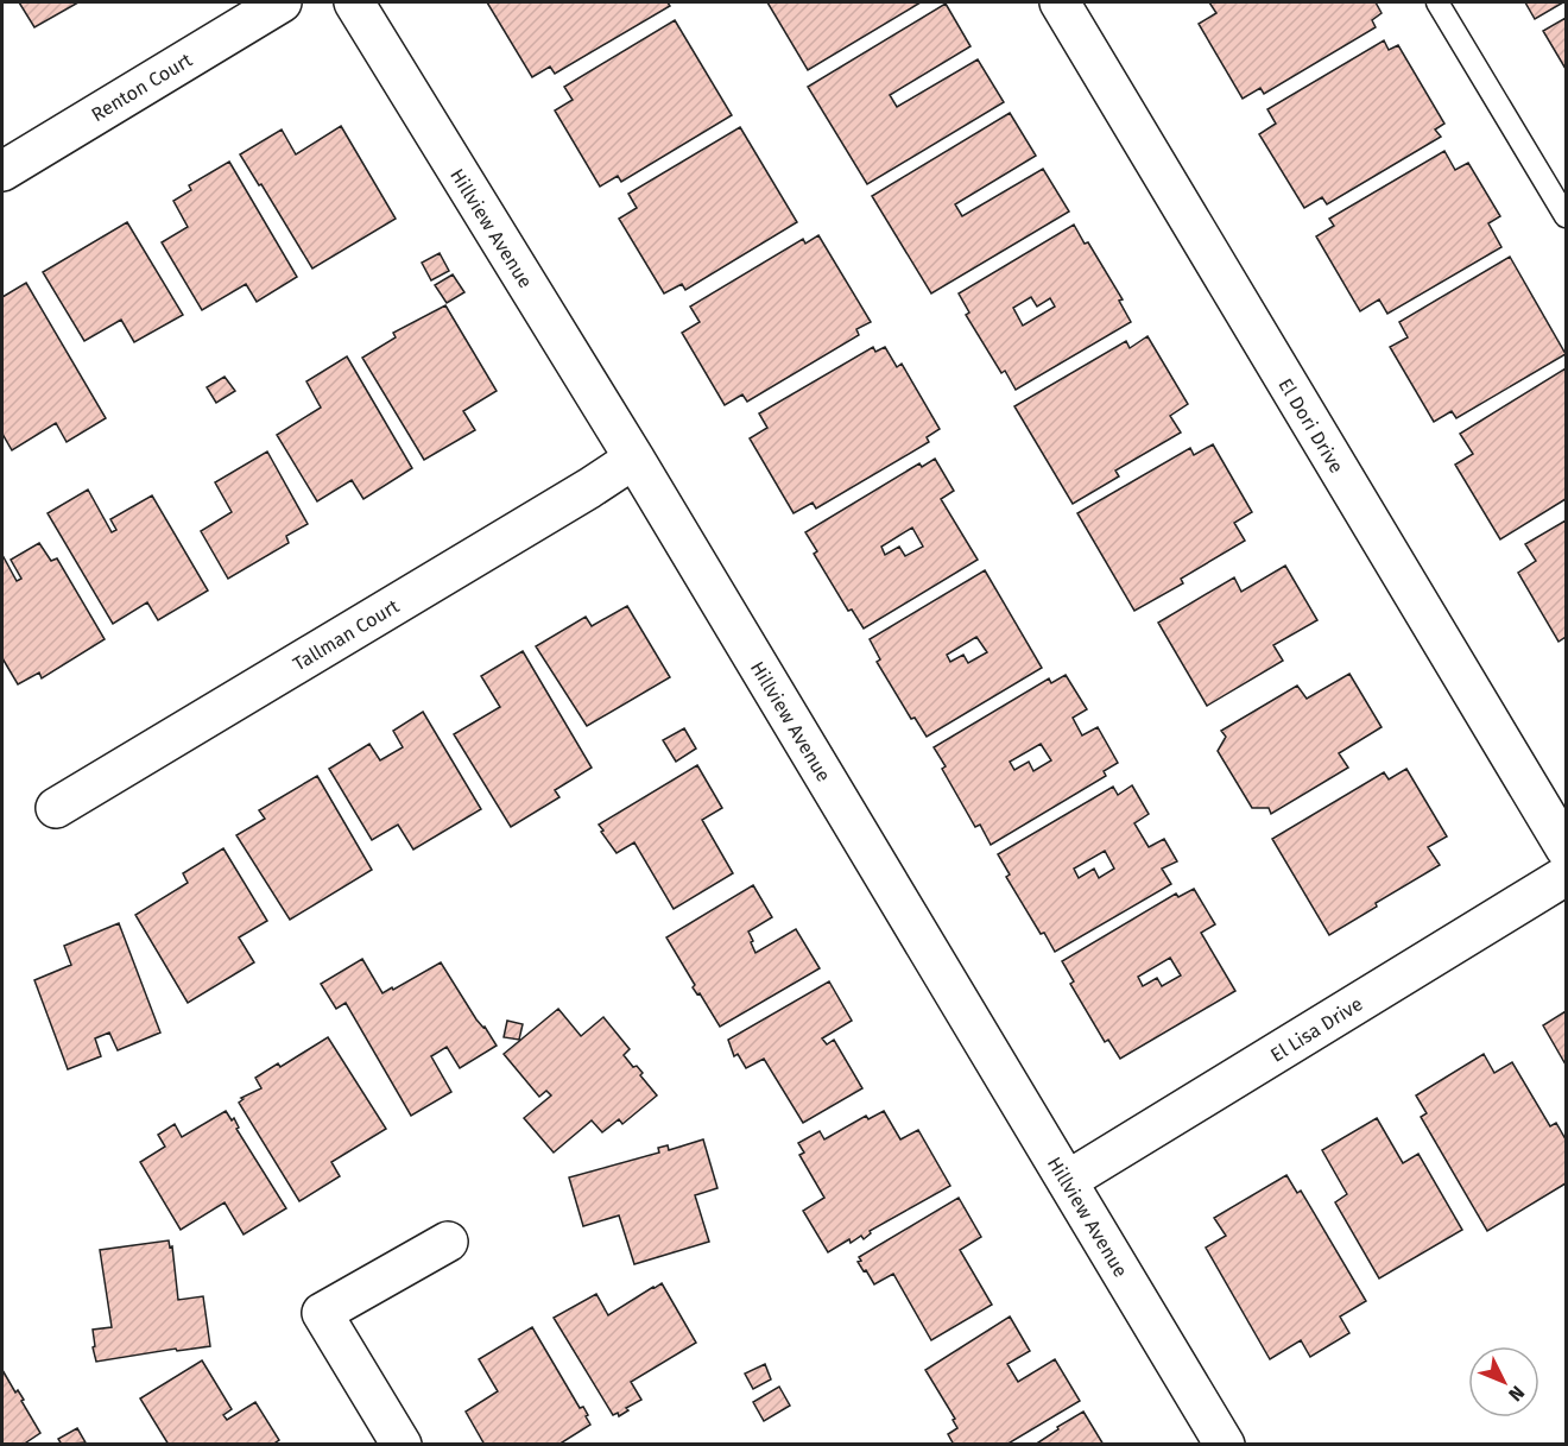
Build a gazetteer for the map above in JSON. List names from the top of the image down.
{
  "streets": {
    "street": [
      "Renton Court",
      "Hillview Avenue",
      "El Dori Drive",
      "Tallman Court",
      "El Lisa Drive"
    ]
  },
  "crossings": [
    ["Hillview Avenue", "Tallman Court"],
    ["Hillview Avenue", "El Lisa Drive"]
  ],
  "north": "bottom right"
}
